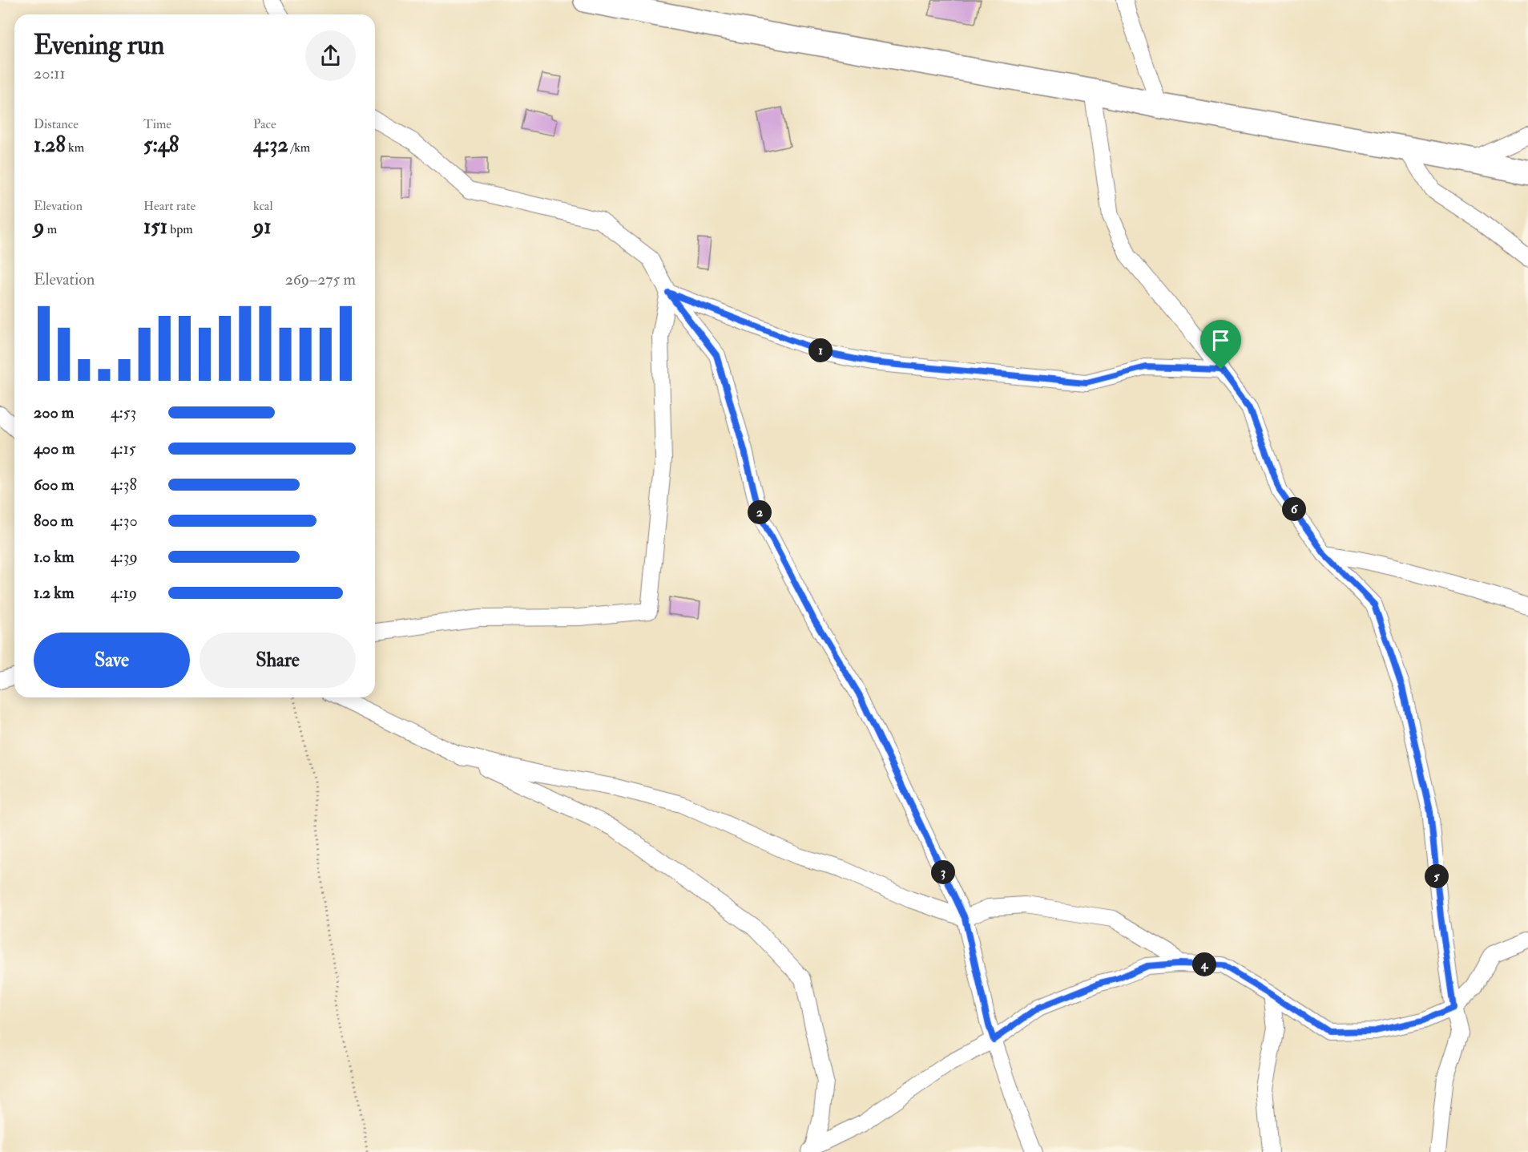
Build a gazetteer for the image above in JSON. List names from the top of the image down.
{
  "page": {
    "heading": ["Evening run", "20:11"],
    "stats": [
      ["Distance", "1.28 km"],
      ["Time", "5:48"],
      ["Pace", "4:32 /km"],
      ["Elevation", "9 m"],
      ["Heart rate", "151 bpm"],
      ["kcal", "91"]
    ],
    "chart": ["Elevation", "269–275 m"],
    "pins": [
      "1",
      "6",
      "2",
      "3",
      "5",
      "4"
    ],
    "list": [
      {
        "name": "200 m",
        "note": "4:53"
      },
      {
        "name": "400 m",
        "note": "4:15"
      },
      {
        "name": "600 m",
        "note": "4:38"
      },
      {
        "name": "800 m",
        "note": "4:30"
      },
      {
        "name": "1.0 km",
        "note": "4:39"
      },
      {
        "name": "1.2 km",
        "note": "4:19"
      }
    ],
    "buttons": ["Save", "Share"]
  }
}
